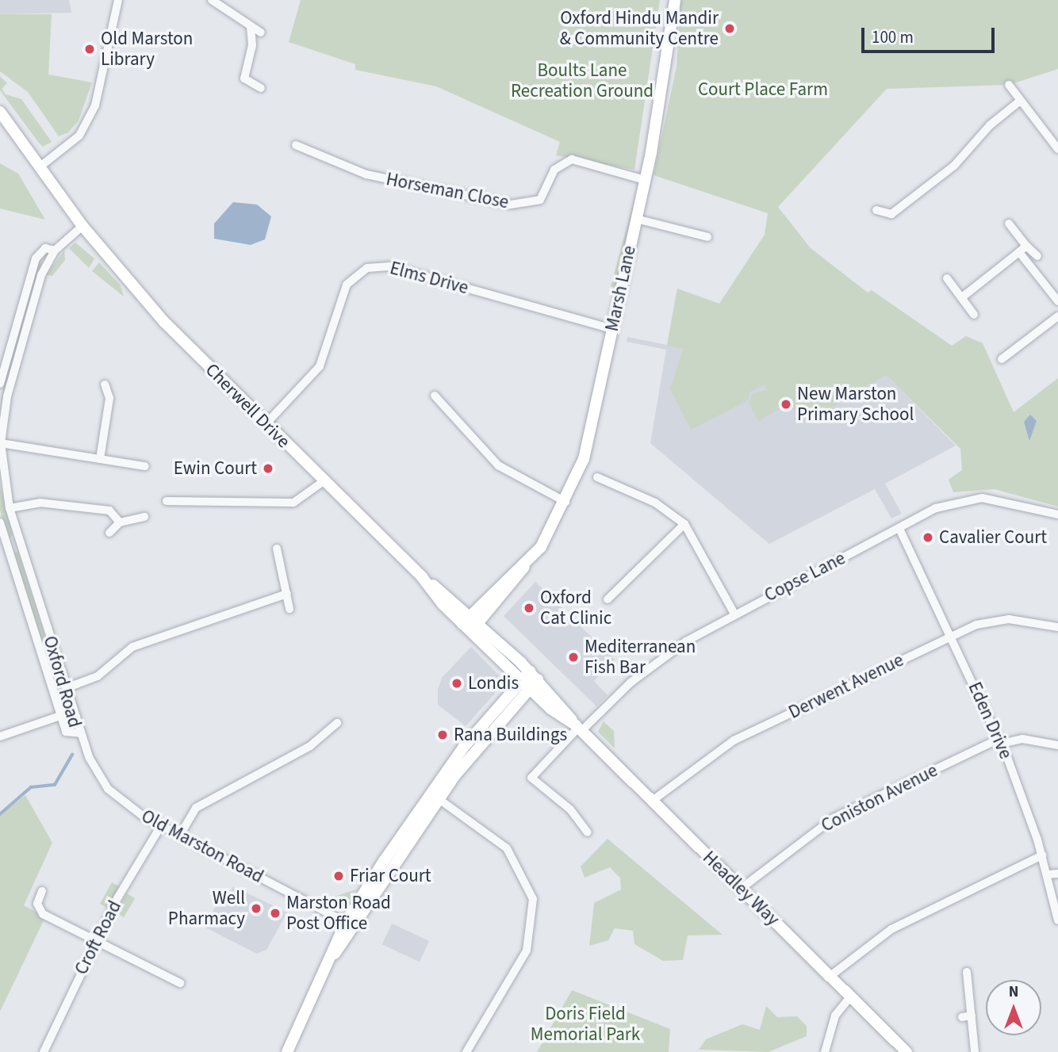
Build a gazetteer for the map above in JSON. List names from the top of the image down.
{
  "streets": {
    "main road": ["Marsh Lane", "Cherwell Drive", "Headley Way"],
    "street": [
      "Horseman Close",
      "Elms Drive",
      "Copse Lane",
      "Oxford Road",
      "Derwent Avenue",
      "Eden Drive",
      "Coniston Avenue",
      "Old Marston Road",
      "Croft Road"
    ]
  },
  "crossings": [
    ["Horseman Close", "Marsh Lane"],
    ["Elms Drive", "Marsh Lane"],
    ["Elms Drive", "Cherwell Drive"],
    ["Marsh Lane", "Cherwell Drive"],
    ["Cherwell Drive", "Oxford Road"],
    ["Cherwell Drive", "Headley Way"],
    ["Copse Lane", "Eden Drive"],
    ["Copse Lane", "Headley Way"],
    ["Oxford Road", "Old Marston Road"],
    ["Derwent Avenue", "Eden Drive"],
    ["Derwent Avenue", "Headley Way"],
    ["Eden Drive", "Coniston Avenue"],
    ["Coniston Avenue", "Headley Way"],
    ["Old Marston Road", "Croft Road"]
  ],
  "parks": ["Boults Lane Recreation Ground", "Court Place Farm", "Doris Field Memorial Park"],
  "places": [
    "Oxford Hindu Mandir & Community Centre",
    "Old Marston Library",
    "New Marston Primary School",
    "Ewin Court",
    "Cavalier Court",
    "Oxford Cat Clinic",
    "Mediterranean Fish Bar",
    "Londis",
    "Rana Buildings",
    "Friar Court",
    "Well Pharmacy",
    "Marston Road Post Office"
  ],
  "scale_bar": "100 m",
  "north": "top"
}
